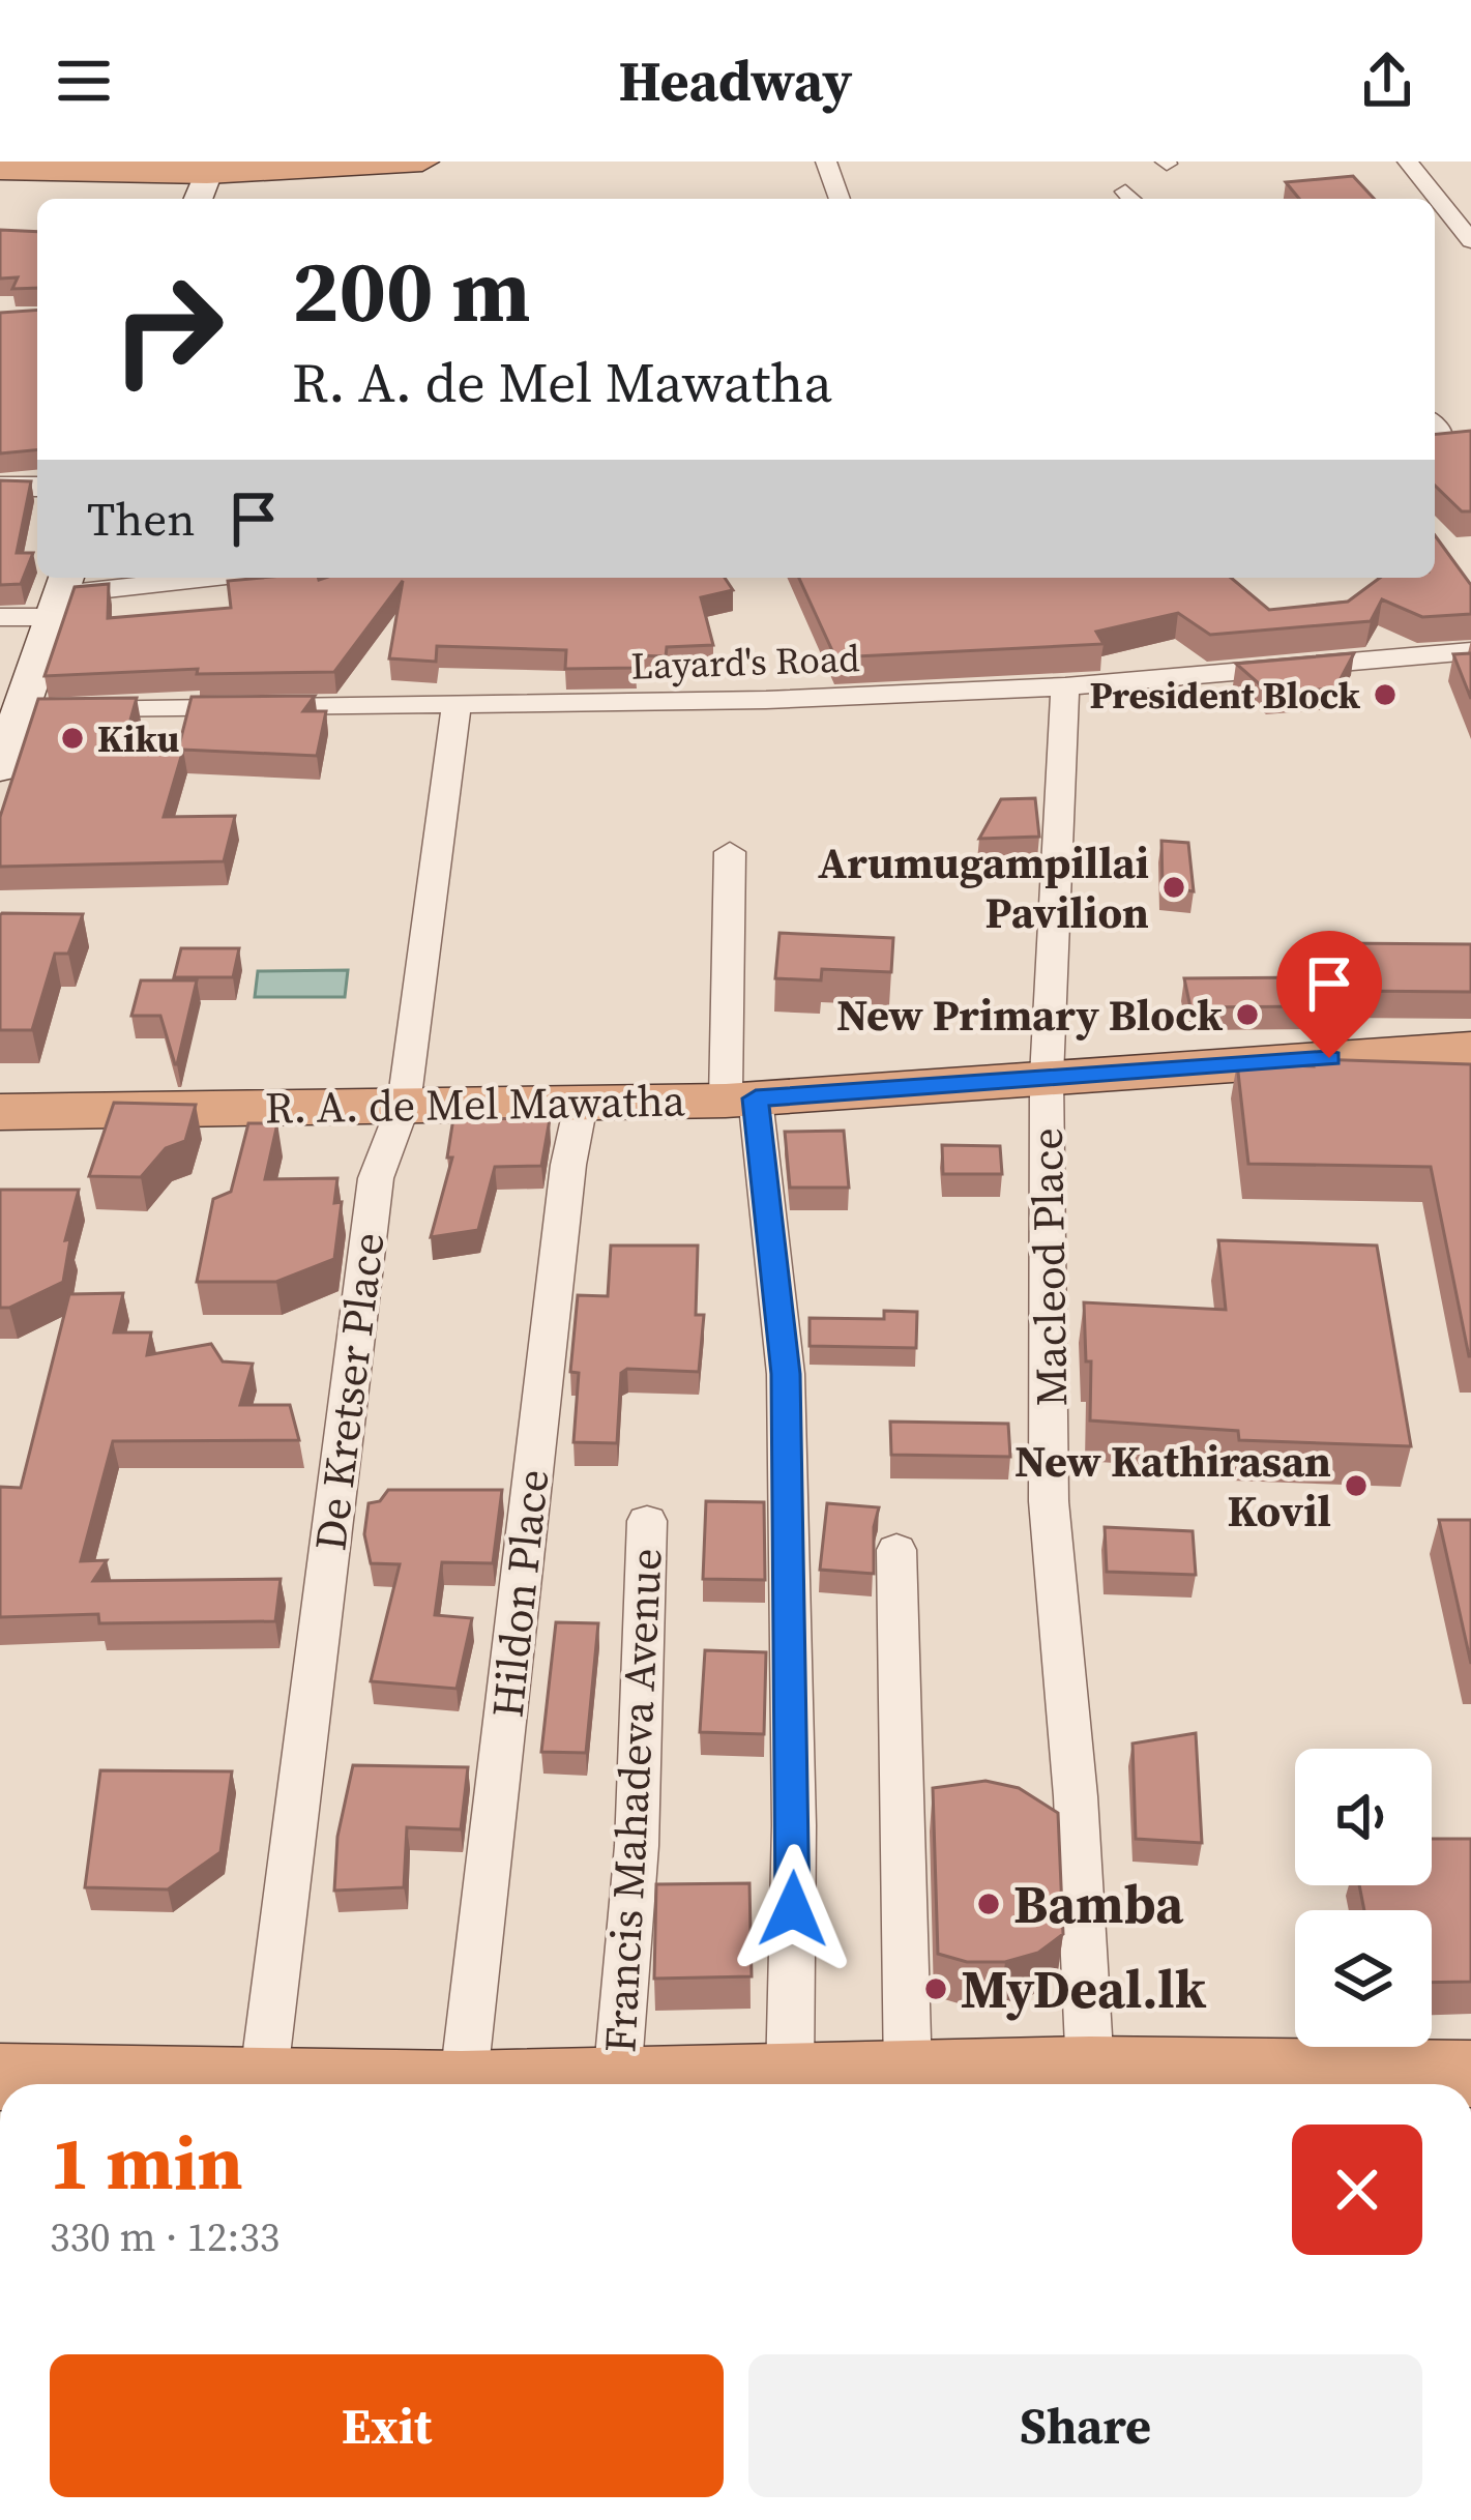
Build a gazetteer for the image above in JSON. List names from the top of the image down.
{
  "streets": {
    "highway": ["R. A. de Mel Mawatha"],
    "street": [
      "Layard's Road",
      "Macleod Place",
      "De Kretser Place",
      "Hildon Place",
      "Francis Mahadeva Avenue"
    ]
  },
  "crossings": [
    ["Layard's Road", "Macleod Place"],
    ["Layard's Road", "De Kretser Place"],
    ["R. A. de Mel Mawatha", "Macleod Place"],
    ["R. A. de Mel Mawatha", "De Kretser Place"],
    ["R. A. de Mel Mawatha", "Hildon Place"]
  ],
  "places": [
    "President Block",
    "Kiku",
    "Arumugampillai Pavilion",
    "New Primary Block",
    "New Kathirasan Kovil",
    "Bamba",
    "MyDeal.lk"
  ],
  "page": {
    "header": "Headway",
    "turn": ["200 m", "R. A. de Mel Mawatha"],
    "then": "Then",
    "heading": ["1 min", "330 m · 12:33"],
    "buttons": ["Exit", "Share"]
  }
}
